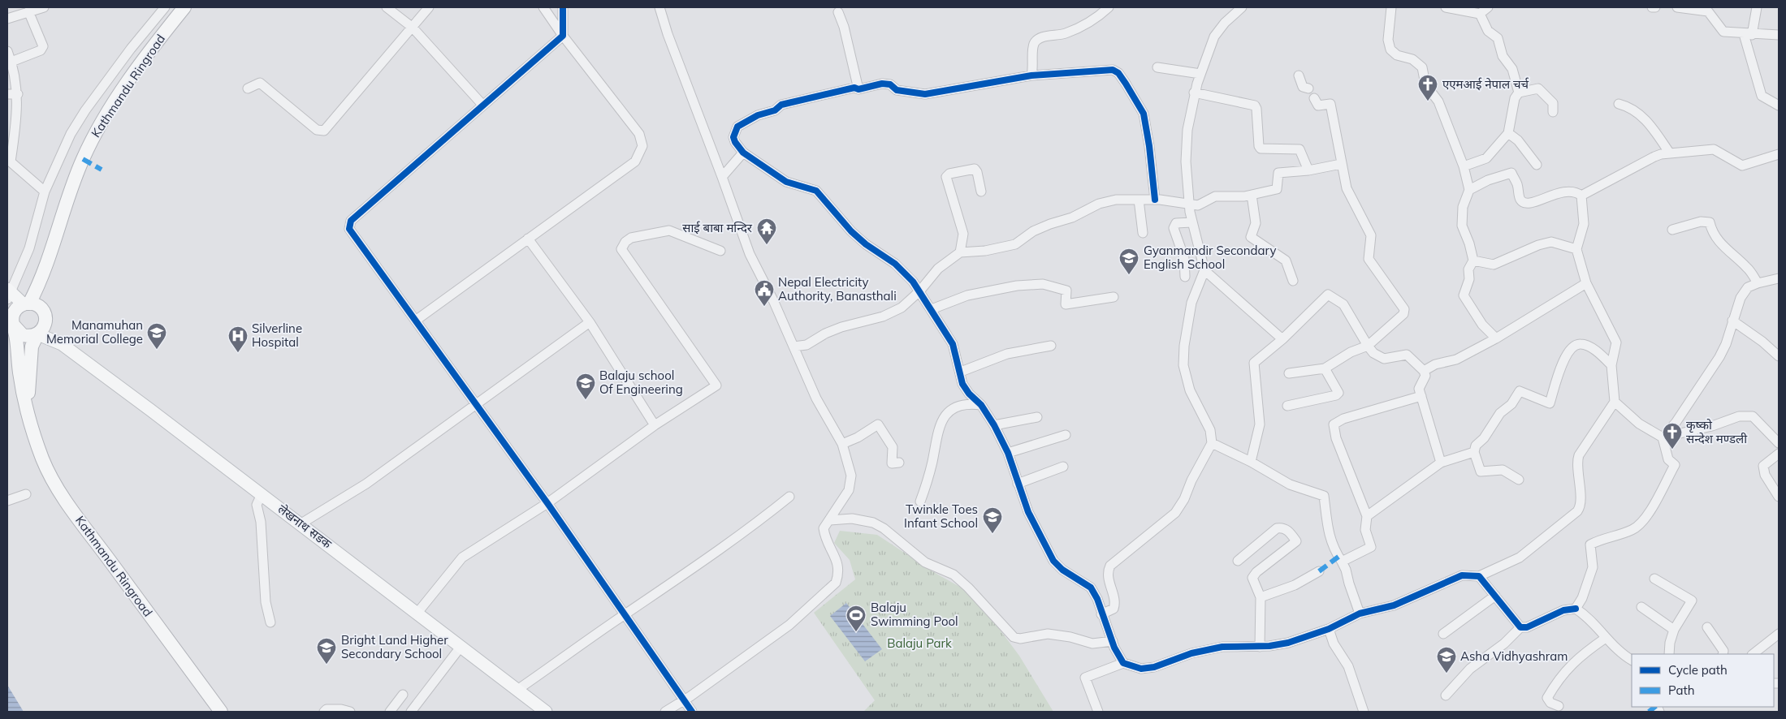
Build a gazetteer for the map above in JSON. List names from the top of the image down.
{
  "streets": {
    "highway": ["Kathmandu Ringroad"],
    "main road": ["लेखनाथ सडक"]
  },
  "crossings": [
    ["Kathmandu Ringroad", "लेखनाथ सडक"]
  ],
  "parks": ["Balaju Park"],
  "places": {
    "church": ["एएमआई नेपाल चर्च", "कृष्को सन्देश मण्डली"],
    "temple": ["साई बाबा मन्दिर"],
    "school or university": [
      "Gyanmandir Secondary English School",
      "Manamuhan Memorial College",
      "Balaju school Of Engineering",
      "Twinkle Toes Infant School",
      "Bright Land Higher Secondary School",
      "Asha Vidhyashram"
    ],
    "public building": ["Nepal Electricity Authority, Banasthali"],
    "hospital": ["Silverline Hospital"],
    "sports": ["Balaju Swimming Pool"]
  },
  "legend": ["Cycle path", "Path"]
}
